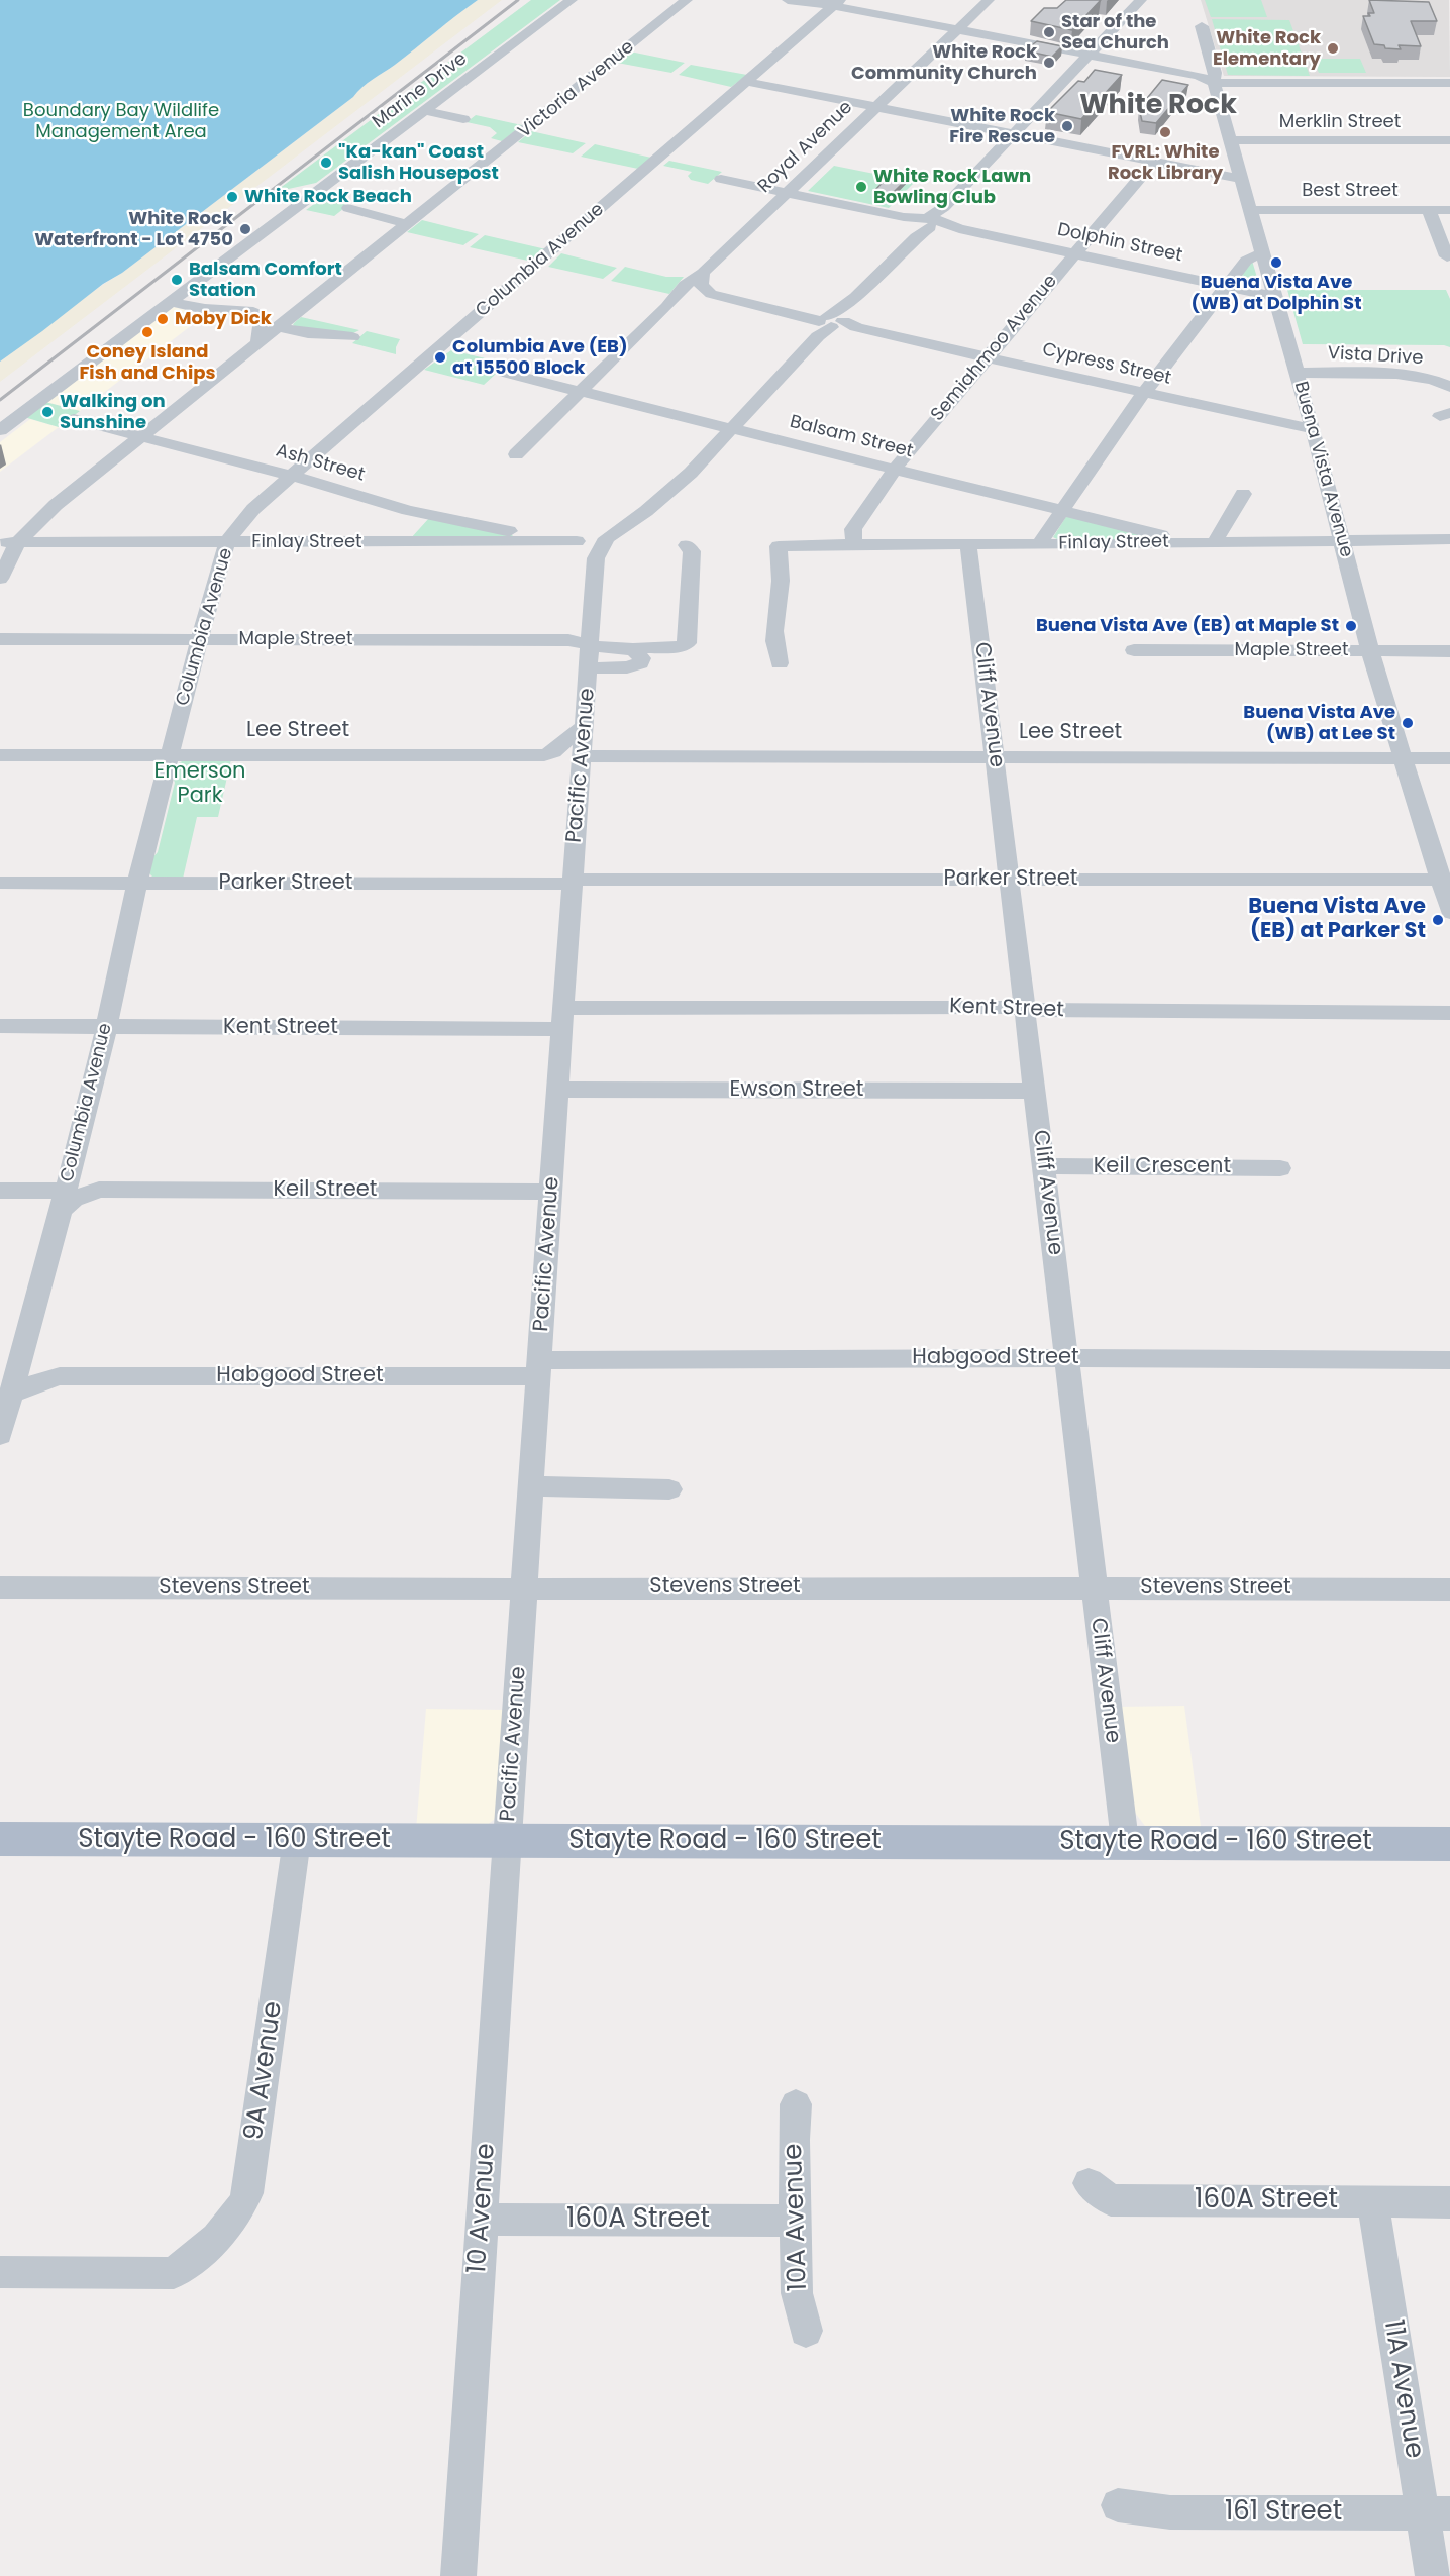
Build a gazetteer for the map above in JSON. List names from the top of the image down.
{
  "streets": {
    "main road": ["Stayte Road - 160 Street"],
    "street": [
      "Victoria Avenue",
      "Marine Drive",
      "Merklin Street",
      "Royal Avenue",
      "Best Street",
      "Dolphin Street",
      "Columbia Avenue",
      "Semiahmoo Avenue",
      "Vista Drive",
      "Cypress Street",
      "Balsam Street",
      "Ash Street",
      "Buena Vista Avenue",
      "Finlay Street",
      "Maple Street",
      "Cliff Avenue",
      "Lee Street",
      "Pacific Avenue",
      "Parker Street",
      "Kent Street",
      "Ewson Street",
      "Keil Crescent",
      "Keil Street",
      "Habgood Street",
      "Stevens Street",
      "9A Avenue",
      "160A Street",
      "10 Avenue",
      "10A Avenue",
      "11A Avenue",
      "161 Street"
    ]
  },
  "crossings": [
    ["Victoria Avenue", "Ash Street"],
    ["Victoria Avenue", "Finlay Street"],
    ["Merklin Street", "Buena Vista Avenue"],
    ["Royal Avenue", "Dolphin Street"],
    ["Royal Avenue", "Balsam Street"],
    ["Best Street", "Buena Vista Avenue"],
    ["Dolphin Street", "Semiahmoo Avenue"],
    ["Dolphin Street", "Buena Vista Avenue"],
    ["Dolphin Street", "Pacific Avenue"],
    ["Columbia Avenue", "Ash Street"],
    ["Columbia Avenue", "Finlay Street"],
    ["Columbia Avenue", "Maple Street"],
    ["Columbia Avenue", "Lee Street"],
    ["Columbia Avenue", "Parker Street"],
    ["Columbia Avenue", "Kent Street"],
    ["Columbia Avenue", "Keil Street"],
    ["Columbia Avenue", "Habgood Street"],
    ["Semiahmoo Avenue", "Cypress Street"],
    ["Semiahmoo Avenue", "Balsam Street"],
    ["Semiahmoo Avenue", "Finlay Street"],
    ["Vista Drive", "Buena Vista Avenue"],
    ["Cypress Street", "Buena Vista Avenue"],
    ["Cypress Street", "Pacific Avenue"],
    ["Balsam Street", "Finlay Street"],
    ["Balsam Street", "Pacific Avenue"],
    ["Ash Street", "Finlay Street"],
    ["Buena Vista Avenue", "Finlay Street"],
    ["Buena Vista Avenue", "Maple Street"],
    ["Buena Vista Avenue", "Lee Street"],
    ["Buena Vista Avenue", "Parker Street"],
    ["Finlay Street", "Cliff Avenue"],
    ["Maple Street", "Pacific Avenue"],
    ["Cliff Avenue", "Lee Street"],
    ["Cliff Avenue", "Parker Street"],
    ["Cliff Avenue", "Kent Street"],
    ["Cliff Avenue", "Ewson Street"],
    ["Cliff Avenue", "Keil Crescent"],
    ["Cliff Avenue", "Habgood Street"],
    ["Cliff Avenue", "Stevens Street"],
    ["Cliff Avenue", "Stayte Road - 160 Street"],
    ["Lee Street", "Pacific Avenue"],
    ["Pacific Avenue", "Parker Street"],
    ["Pacific Avenue", "Kent Street"],
    ["Pacific Avenue", "Ewson Street"],
    ["Pacific Avenue", "Keil Street"],
    ["Pacific Avenue", "Habgood Street"],
    ["Pacific Avenue", "Stevens Street"],
    ["Pacific Avenue", "Stayte Road - 160 Street"],
    ["Pacific Avenue", "10 Avenue"],
    ["Stayte Road - 160 Street", "9A Avenue"],
    ["Stayte Road - 160 Street", "10 Avenue"],
    ["160A Street", "10 Avenue"],
    ["160A Street", "10A Avenue"],
    ["160A Street", "11A Avenue"],
    ["11A Avenue", "161 Street"]
  ],
  "districts": ["White Rock"],
  "parks": ["Boundary Bay Wildlife Management Area", "Emerson Park"],
  "places": [
    "Star of the Sea Church",
    "White Rock Elementary",
    "White Rock Community Church",
    "White Rock Fire Rescue",
    "FVRL: White Rock Library",
    "\"Ka-kan\" Coast Salish Housepost",
    "White Rock Lawn Bowling Club",
    "White Rock Beach",
    "White Rock Waterfront - Lot 4750",
    "Buena Vista Ave (WB) at Dolphin St",
    "Balsam Comfort Station",
    "Moby Dick",
    "Coney Island Fish and Chips",
    "Columbia Ave (EB) at 15500 Block",
    "Walking on Sunshine",
    "Buena Vista Ave (EB) at Maple St",
    "Buena Vista Ave (WB) at Lee St",
    "Buena Vista Ave (EB) at Parker St"
  ]
}
